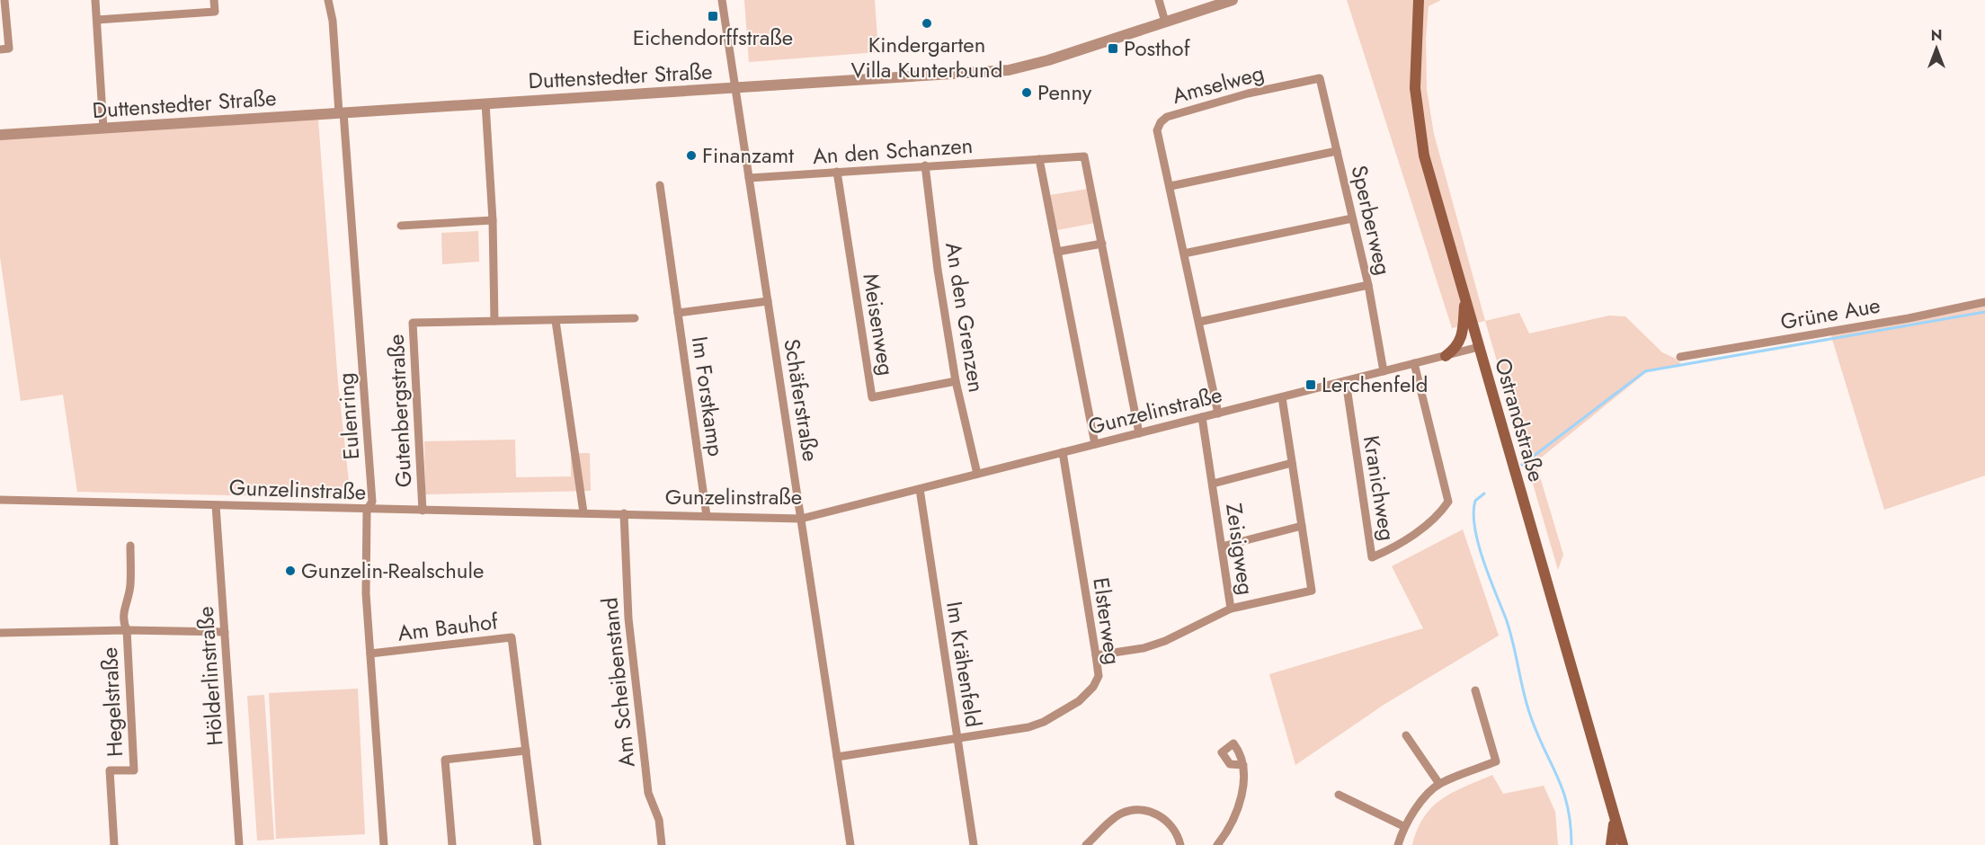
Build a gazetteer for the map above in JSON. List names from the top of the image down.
{
  "streets": {
    "main road": ["Ostrandstraße"],
    "street": [
      "Duttenstedter Straße",
      "Amselweg",
      "An den Schanzen",
      "Sperberweg",
      "Grüne Aue",
      "An den Grenzen",
      "Meisenweg",
      "Im Forstkamp",
      "Schäferstraße",
      "Gutenbergstraße",
      "Gunzelinstraße",
      "Eulenring",
      "Kranichweg",
      "Zeisigweg",
      "Elsterweg",
      "Am Bauhof",
      "Im Krähenfeld",
      "Hölderlinstraße",
      "Am Scheibenstand",
      "Hegelstraße"
    ]
  },
  "crossings": [
    ["Duttenstedter Straße", "Schäferstraße"],
    ["Duttenstedter Straße", "Eulenring"],
    ["Amselweg", "Sperberweg"],
    ["Amselweg", "Gunzelinstraße"],
    ["An den Schanzen", "An den Grenzen"],
    ["An den Schanzen", "Meisenweg"],
    ["An den Schanzen", "Schäferstraße"],
    ["An den Schanzen", "Gunzelinstraße"],
    ["Sperberweg", "Gunzelinstraße"],
    ["An den Grenzen", "Meisenweg"],
    ["An den Grenzen", "Gunzelinstraße"],
    ["Im Forstkamp", "Schäferstraße"],
    ["Im Forstkamp", "Gunzelinstraße"],
    ["Schäferstraße", "Gunzelinstraße"],
    ["Schäferstraße", "Elsterweg"],
    ["Gutenbergstraße", "Gunzelinstraße"],
    ["Gunzelinstraße", "Eulenring"],
    ["Gunzelinstraße", "Ostrandstraße"],
    ["Gunzelinstraße", "Kranichweg"],
    ["Gunzelinstraße", "Zeisigweg"],
    ["Gunzelinstraße", "Elsterweg"],
    ["Gunzelinstraße", "Im Krähenfeld"],
    ["Gunzelinstraße", "Hölderlinstraße"],
    ["Gunzelinstraße", "Am Scheibenstand"],
    ["Eulenring", "Am Bauhof"],
    ["Zeisigweg", "Elsterweg"],
    ["Elsterweg", "Im Krähenfeld"],
    ["Hölderlinstraße", "Hegelstraße"]
  ],
  "places": {
    "transit": ["Eichendorffstraße", "Posthof", "Lerchenfeld"],
    "other": [
      "Kindergarten Villa Kunterbund",
      "Penny",
      "Finanzamt",
      "Gunzelin-Realschule"
    ]
  },
  "north": "top"
}
